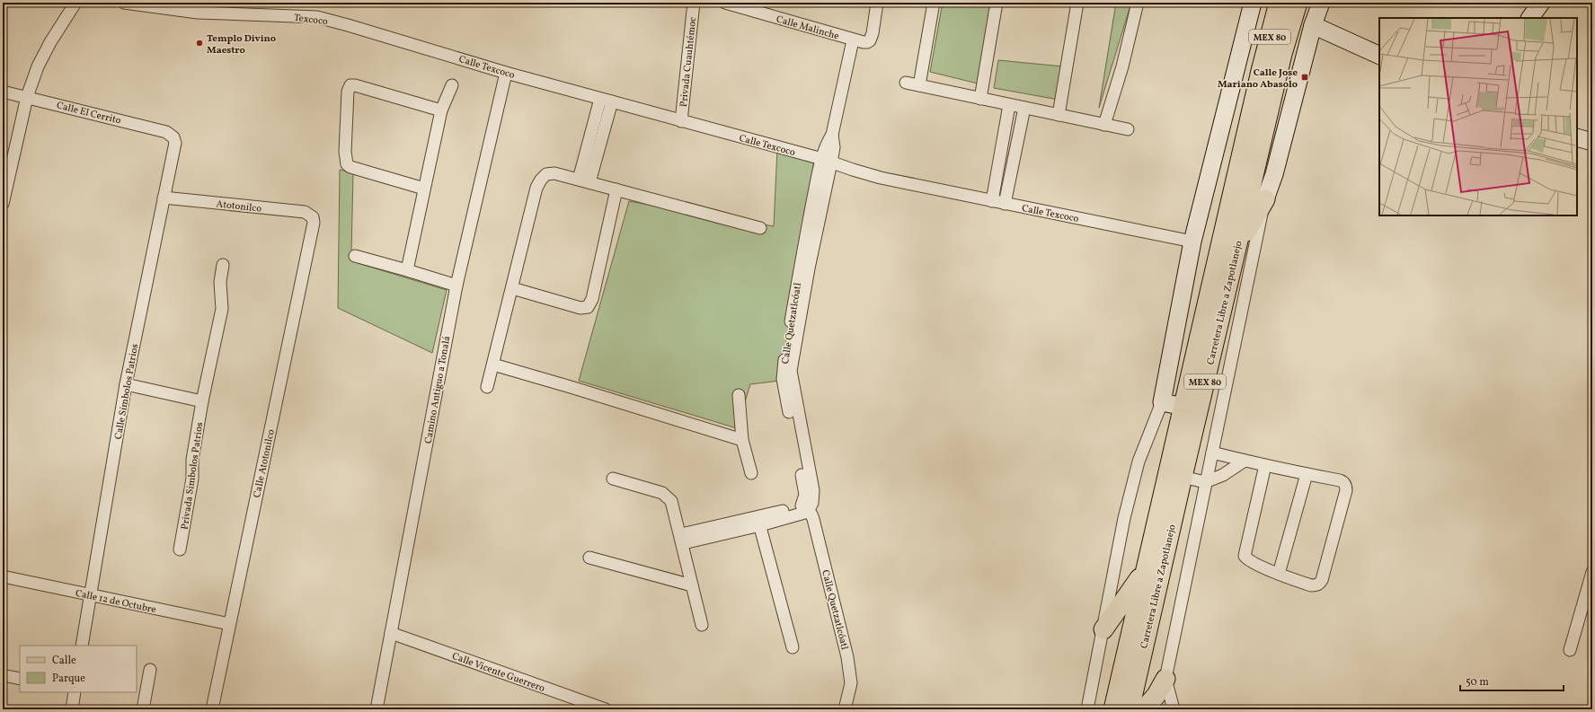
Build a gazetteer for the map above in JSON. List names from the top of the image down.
{
  "streets": {
    "main road": ["MEX 80", "Carretera Libre a Zapotlanejo"],
    "street": [
      "Texcoco",
      "Calle Malinche",
      "Privada Cuauhtémoc",
      "Calle Texcoco",
      "Calle El Cerrito",
      "Atotonilco",
      "Calle Quetzatlcóatl",
      "Camino Antiguo a Tonalá",
      "Calle Símbolos Patrios",
      "Calle Atotonilco",
      "Privada Símbolos Patrios",
      "Calle 12 de Octubre",
      "Calle Vicente Guerrero"
    ]
  },
  "crossings": [
    ["Texcoco", "Calle Texcoco"],
    ["Calle Malinche", "Calle Quetzatlcóatl"],
    ["Privada Cuauhtémoc", "Calle Texcoco"],
    ["Calle Texcoco", "Calle Quetzatlcóatl"],
    ["Calle Texcoco", "Camino Antiguo a Tonalá"],
    ["Calle El Cerrito", "Calle Símbolos Patrios"],
    ["Atotonilco", "Calle Símbolos Patrios"],
    ["Atotonilco", "Calle Atotonilco"],
    ["Camino Antiguo a Tonalá", "Calle Vicente Guerrero"],
    ["Calle Símbolos Patrios", "Calle 12 de Octubre"],
    ["Calle Atotonilco", "Calle 12 de Octubre"]
  ],
  "places": {
    "other": ["Templo Divino Maestro"],
    "transit": ["Calle Jose Mariano Abasolo"]
  },
  "legend": ["Calle", "Parque"],
  "scale_bar": "50 m"
}
